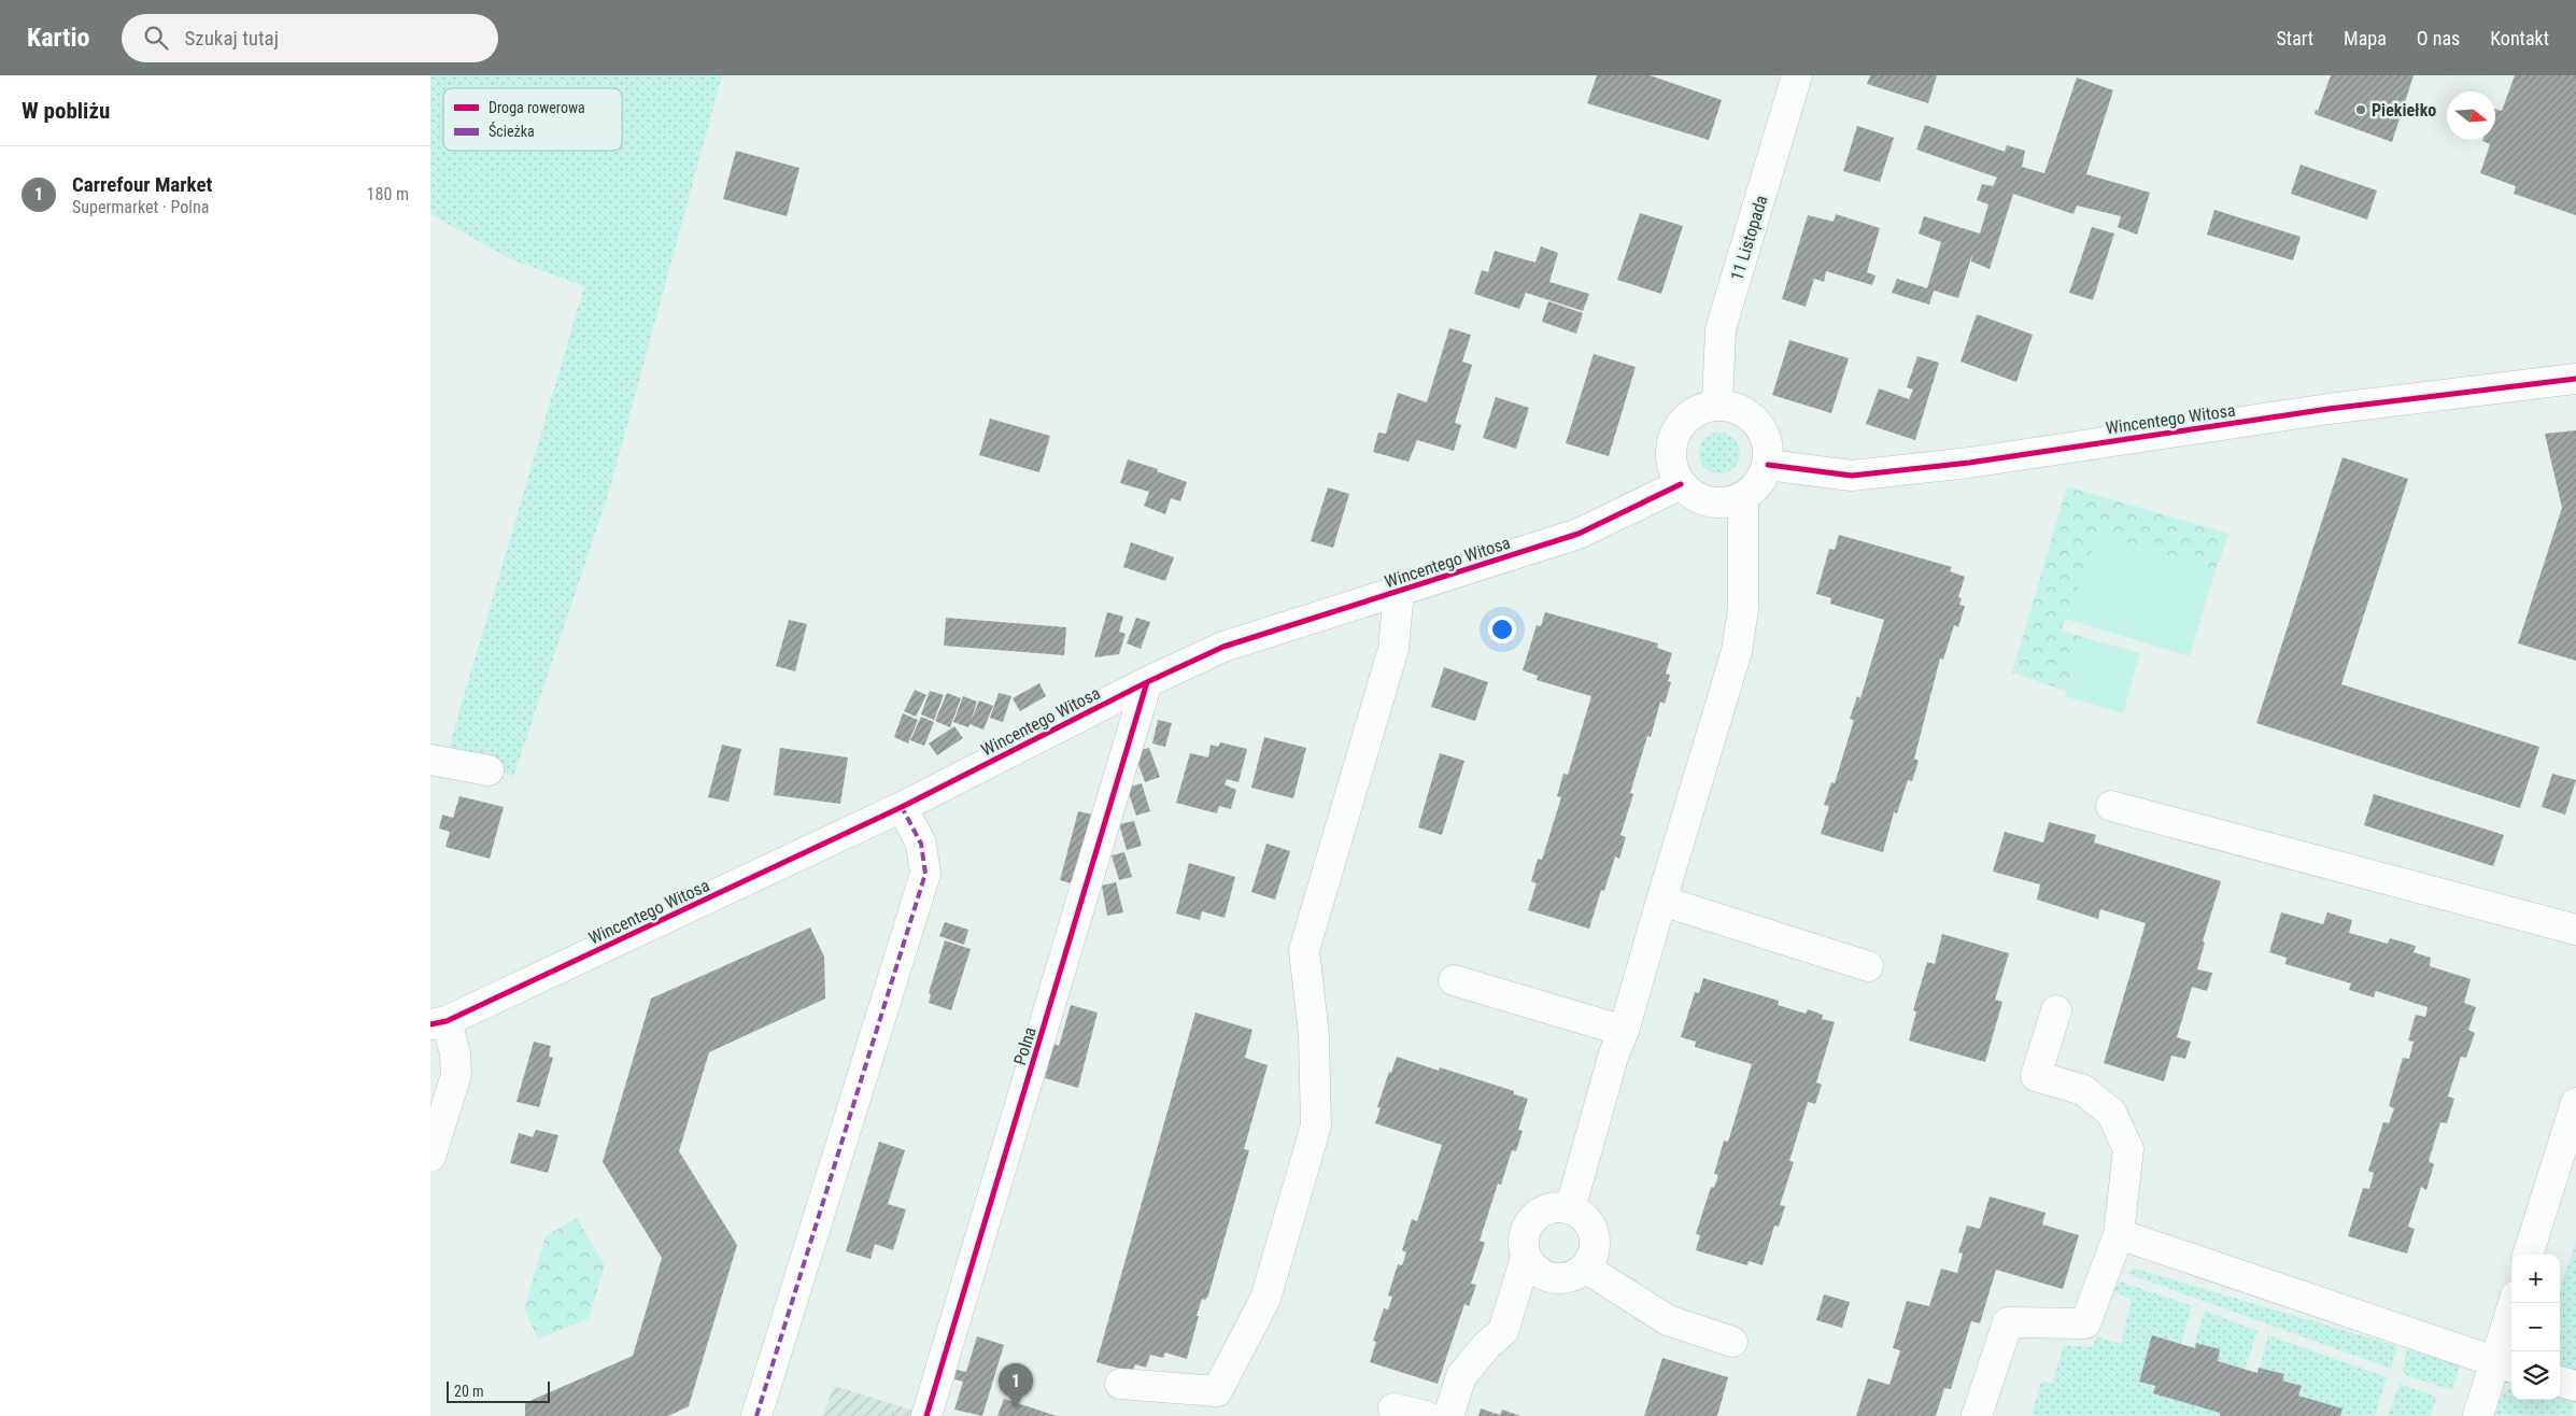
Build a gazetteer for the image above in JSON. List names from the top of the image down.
{
  "streets": {
    "street": ["11 Listopada", "Wincentego Witosa", "Polna"]
  },
  "crossings": [
    ["11 Listopada", "Wincentego Witosa"],
    ["Wincentego Witosa", "Polna"]
  ],
  "places": ["Piekiełko"],
  "legend": ["Droga rowerowa", "Ścieżka"],
  "scale_bar": "20 m",
  "north": "right",
  "page": {
    "header": "Kartio",
    "search": "Szukaj tutaj",
    "nav": [
      "Start",
      "Mapa",
      "O nas",
      "Kontakt"
    ],
    "heading": "W pobliżu",
    "list": [
      {
        "mark": "1",
        "name": "Carrefour Market",
        "note": "Supermarket · Polna",
        "value": "180 m"
      }
    ],
    "map_buttons": ["+", "−"],
    "pins": "1",
    "scale": "20 m"
  }
}
